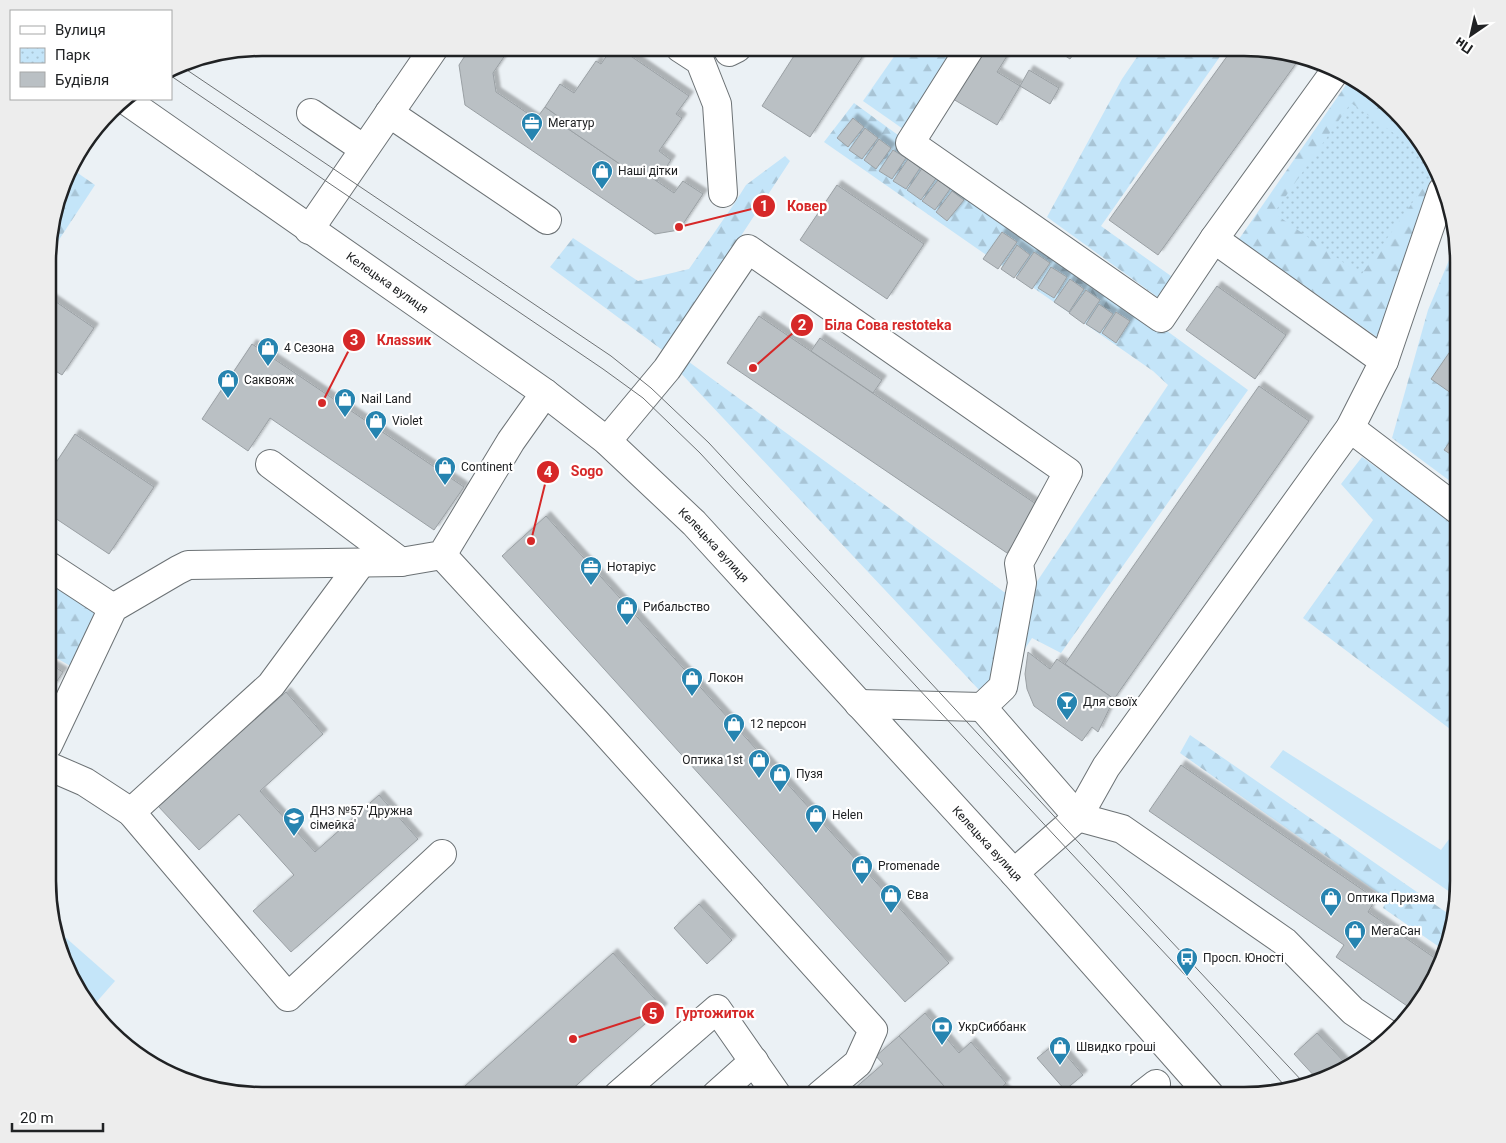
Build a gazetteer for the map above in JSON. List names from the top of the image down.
{
  "streets": {
    "main road": ["Келецька вулиця"]
  },
  "places": {
    "office": ["Мегатур", "Нотаріус"],
    "shop": [
      "Наші дітки",
      "4 Сезона",
      "Саквояж",
      "Nail Land",
      "Violet",
      "Continent",
      "Рибальство",
      "Локон",
      "12 персон",
      "Оптика 1st",
      "Пузя",
      "Helen",
      "Promenade",
      "Єва",
      "Оптика Призма",
      "МегаСан",
      "Швидко гроші"
    ],
    "other": [
      "Ковер",
      "Біла Сова restoteka",
      "Клаssик",
      "Sogo",
      "Гуртожиток"
    ],
    "bar": ["Для своїх"],
    "school or university": ["ДНЗ №57 'Дружна сімейка'"],
    "bus stop": ["Просп. Юності"],
    "bank": ["УкрСиббанк"]
  },
  "legend": ["Вулиця", "Парк", "Будівля"],
  "scale_bar": "20 m",
  "north": "bottom left"
}
